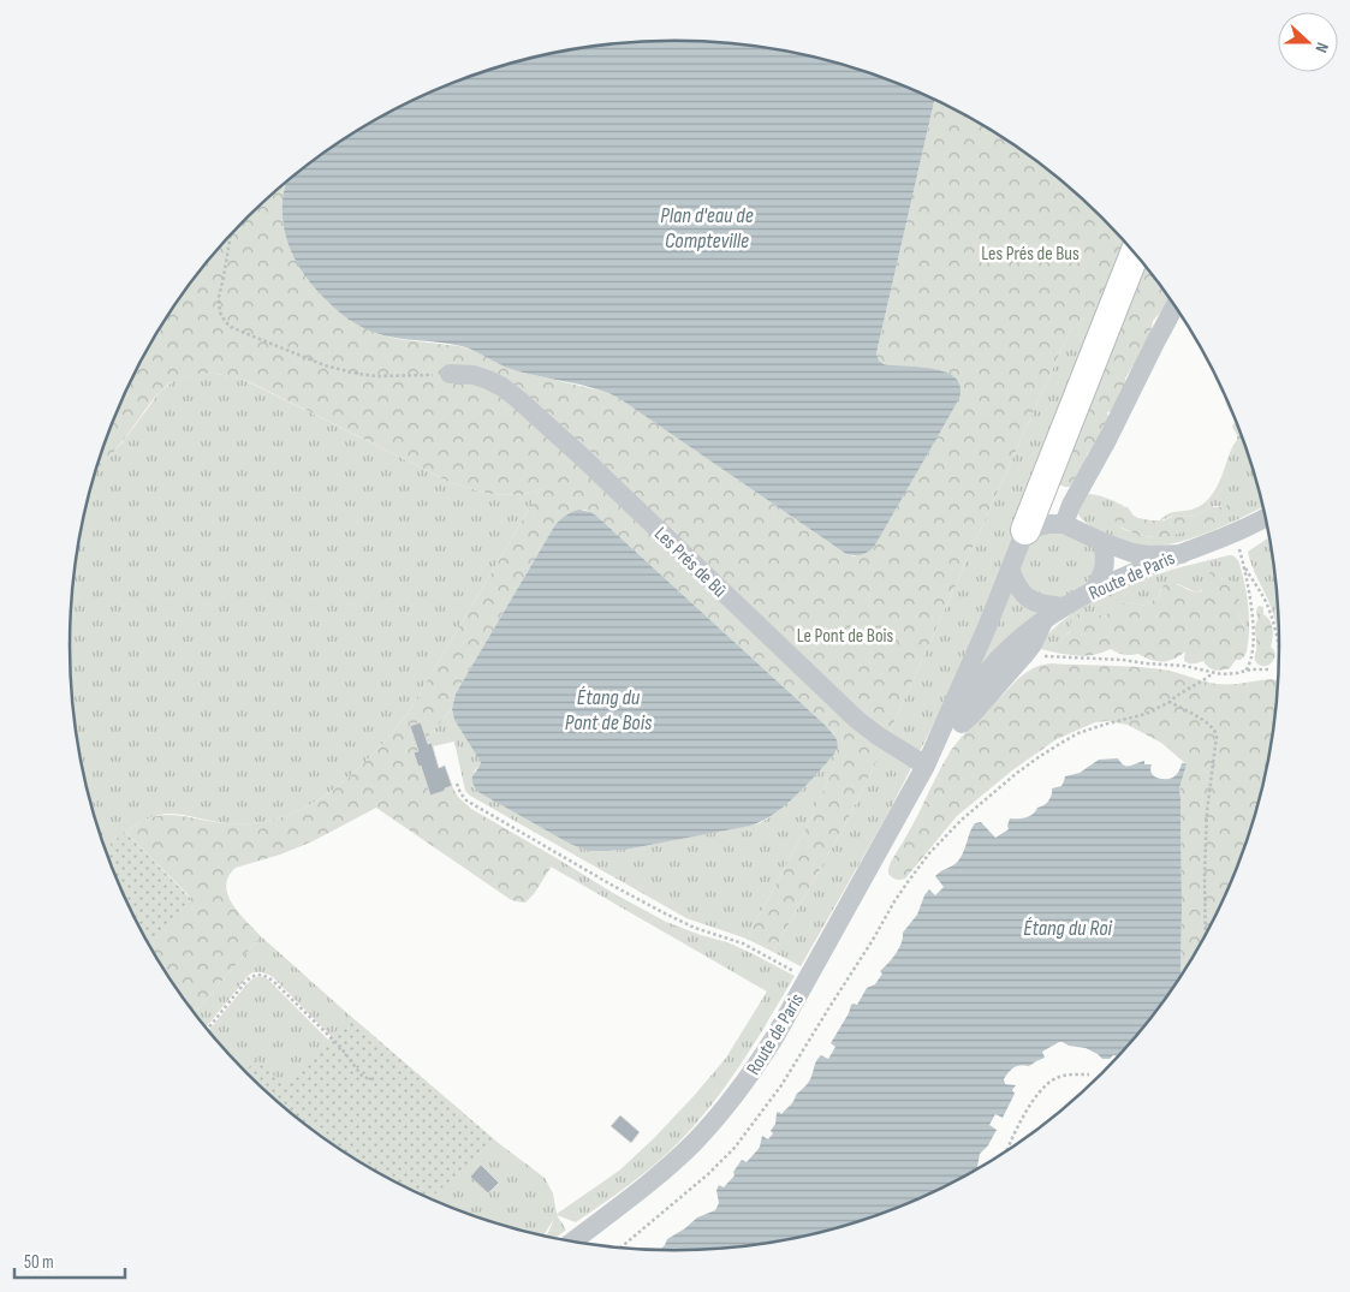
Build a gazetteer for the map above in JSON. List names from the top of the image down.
{
  "streets": {
    "street": ["Les Prés de Bû", "Route de Paris"]
  },
  "crossings": [
    ["Les Prés de Bû", "Route de Paris"]
  ],
  "water": ["Plan d'eau de Compteville", "Étang du Pont de Bois", "Étang du Roi"],
  "parks": ["Les Prés de Bus", "Le Pont de Bois"],
  "scale_bar": "50 m",
  "north": "right"
}
